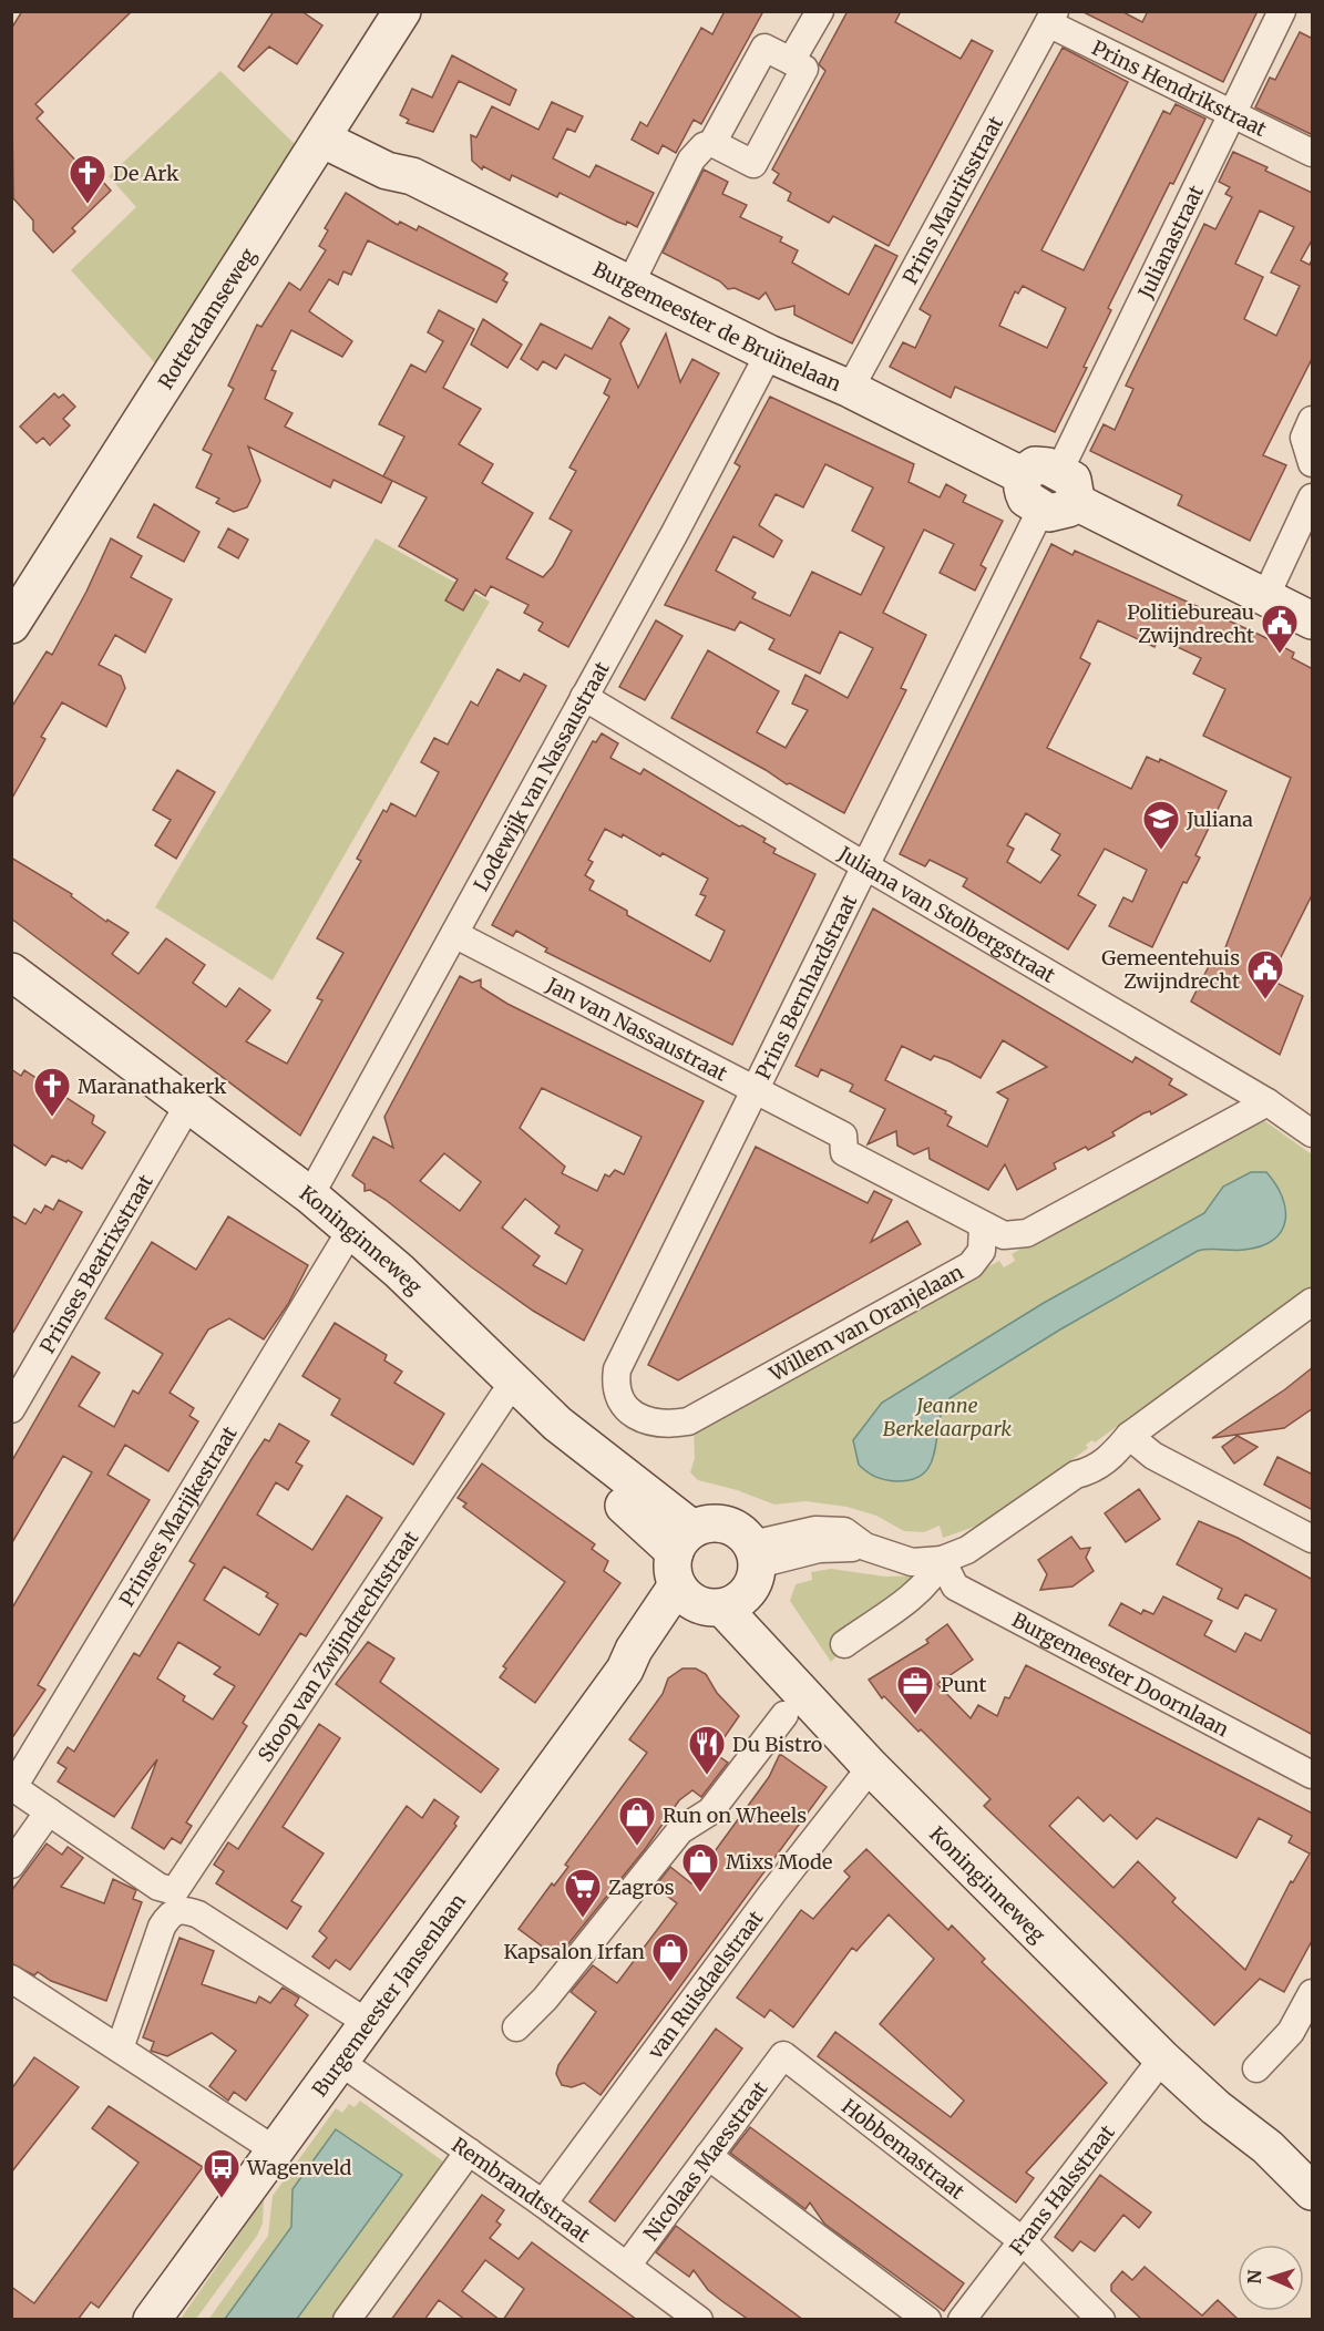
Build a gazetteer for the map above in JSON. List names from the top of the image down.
{
  "streets": {
    "main road": [
      "Rotterdamseweg",
      "Burgemeester de Bruïnelaan",
      "Koninginneweg",
      "Burgemeester Jansenlaan"
    ],
    "street": [
      "Prins Hendrikstraat",
      "Prins Mauritsstraat",
      "Julianastraat",
      "Lodewijk van Nassaustraat",
      "Juliana van Stolbergstraat",
      "Prins Bernhardstraat",
      "Jan van Nassaustraat",
      "Prinses Beatrixstraat",
      "Willem van Oranjelaan",
      "Prinses Marijkestraat",
      "Stoop van Zwijndrechtstraat",
      "Burgemeester Doornlaan",
      "van Ruisdaelstraat",
      "Hobbemastraat",
      "Nicolaas Maesstraat",
      "Frans Halsstraat",
      "Rembrandtstraat"
    ]
  },
  "crossings": [
    ["Prins Hendrikstraat", "Prins Mauritsstraat"],
    ["Prins Hendrikstraat", "Julianastraat"],
    ["Prins Mauritsstraat", "Burgemeester de Bruïnelaan"],
    ["Julianastraat", "Burgemeester de Bruïnelaan"],
    ["Julianastraat", "Prins Bernhardstraat"],
    ["Rotterdamseweg", "Burgemeester de Bruïnelaan"],
    ["Burgemeester de Bruïnelaan", "Lodewijk van Nassaustraat"],
    ["Burgemeester de Bruïnelaan", "Prins Bernhardstraat"],
    ["Lodewijk van Nassaustraat", "Juliana van Stolbergstraat"],
    ["Lodewijk van Nassaustraat", "Jan van Nassaustraat"],
    ["Lodewijk van Nassaustraat", "Koninginneweg"],
    ["Juliana van Stolbergstraat", "Prins Bernhardstraat"],
    ["Prins Bernhardstraat", "Jan van Nassaustraat"],
    ["Prins Bernhardstraat", "Willem van Oranjelaan"],
    ["Jan van Nassaustraat", "Willem van Oranjelaan"],
    ["Koninginneweg", "Prinses Beatrixstraat"],
    ["Koninginneweg", "Prinses Marijkestraat"],
    ["Koninginneweg", "Stoop van Zwijndrechtstraat"],
    ["Koninginneweg", "van Ruisdaelstraat"],
    ["Koninginneweg", "Burgemeester Jansenlaan"],
    ["Koninginneweg", "Frans Halsstraat"],
    ["van Ruisdaelstraat", "Rembrandtstraat"],
    ["Burgemeester Jansenlaan", "Rembrandtstraat"],
    ["Hobbemastraat", "Nicolaas Maesstraat"],
    ["Hobbemastraat", "Frans Halsstraat"],
    ["Nicolaas Maesstraat", "Rembrandtstraat"]
  ],
  "parks": ["Jeanne Berkelaarpark"],
  "places": {
    "church": ["De Ark", "Maranathakerk"],
    "public building": ["Politiebureau Zwijndrecht", "Gemeentehuis Zwijndrecht"],
    "school or university": ["Juliana"],
    "office": ["Punt"],
    "restaurant": ["Du Bistro"],
    "shop": ["Run on Wheels", "Mixs Mode", "Kapsalon Irfan"],
    "supermarket": ["Zagros"],
    "bus stop": ["Wagenveld"]
  },
  "north": "left"
}
